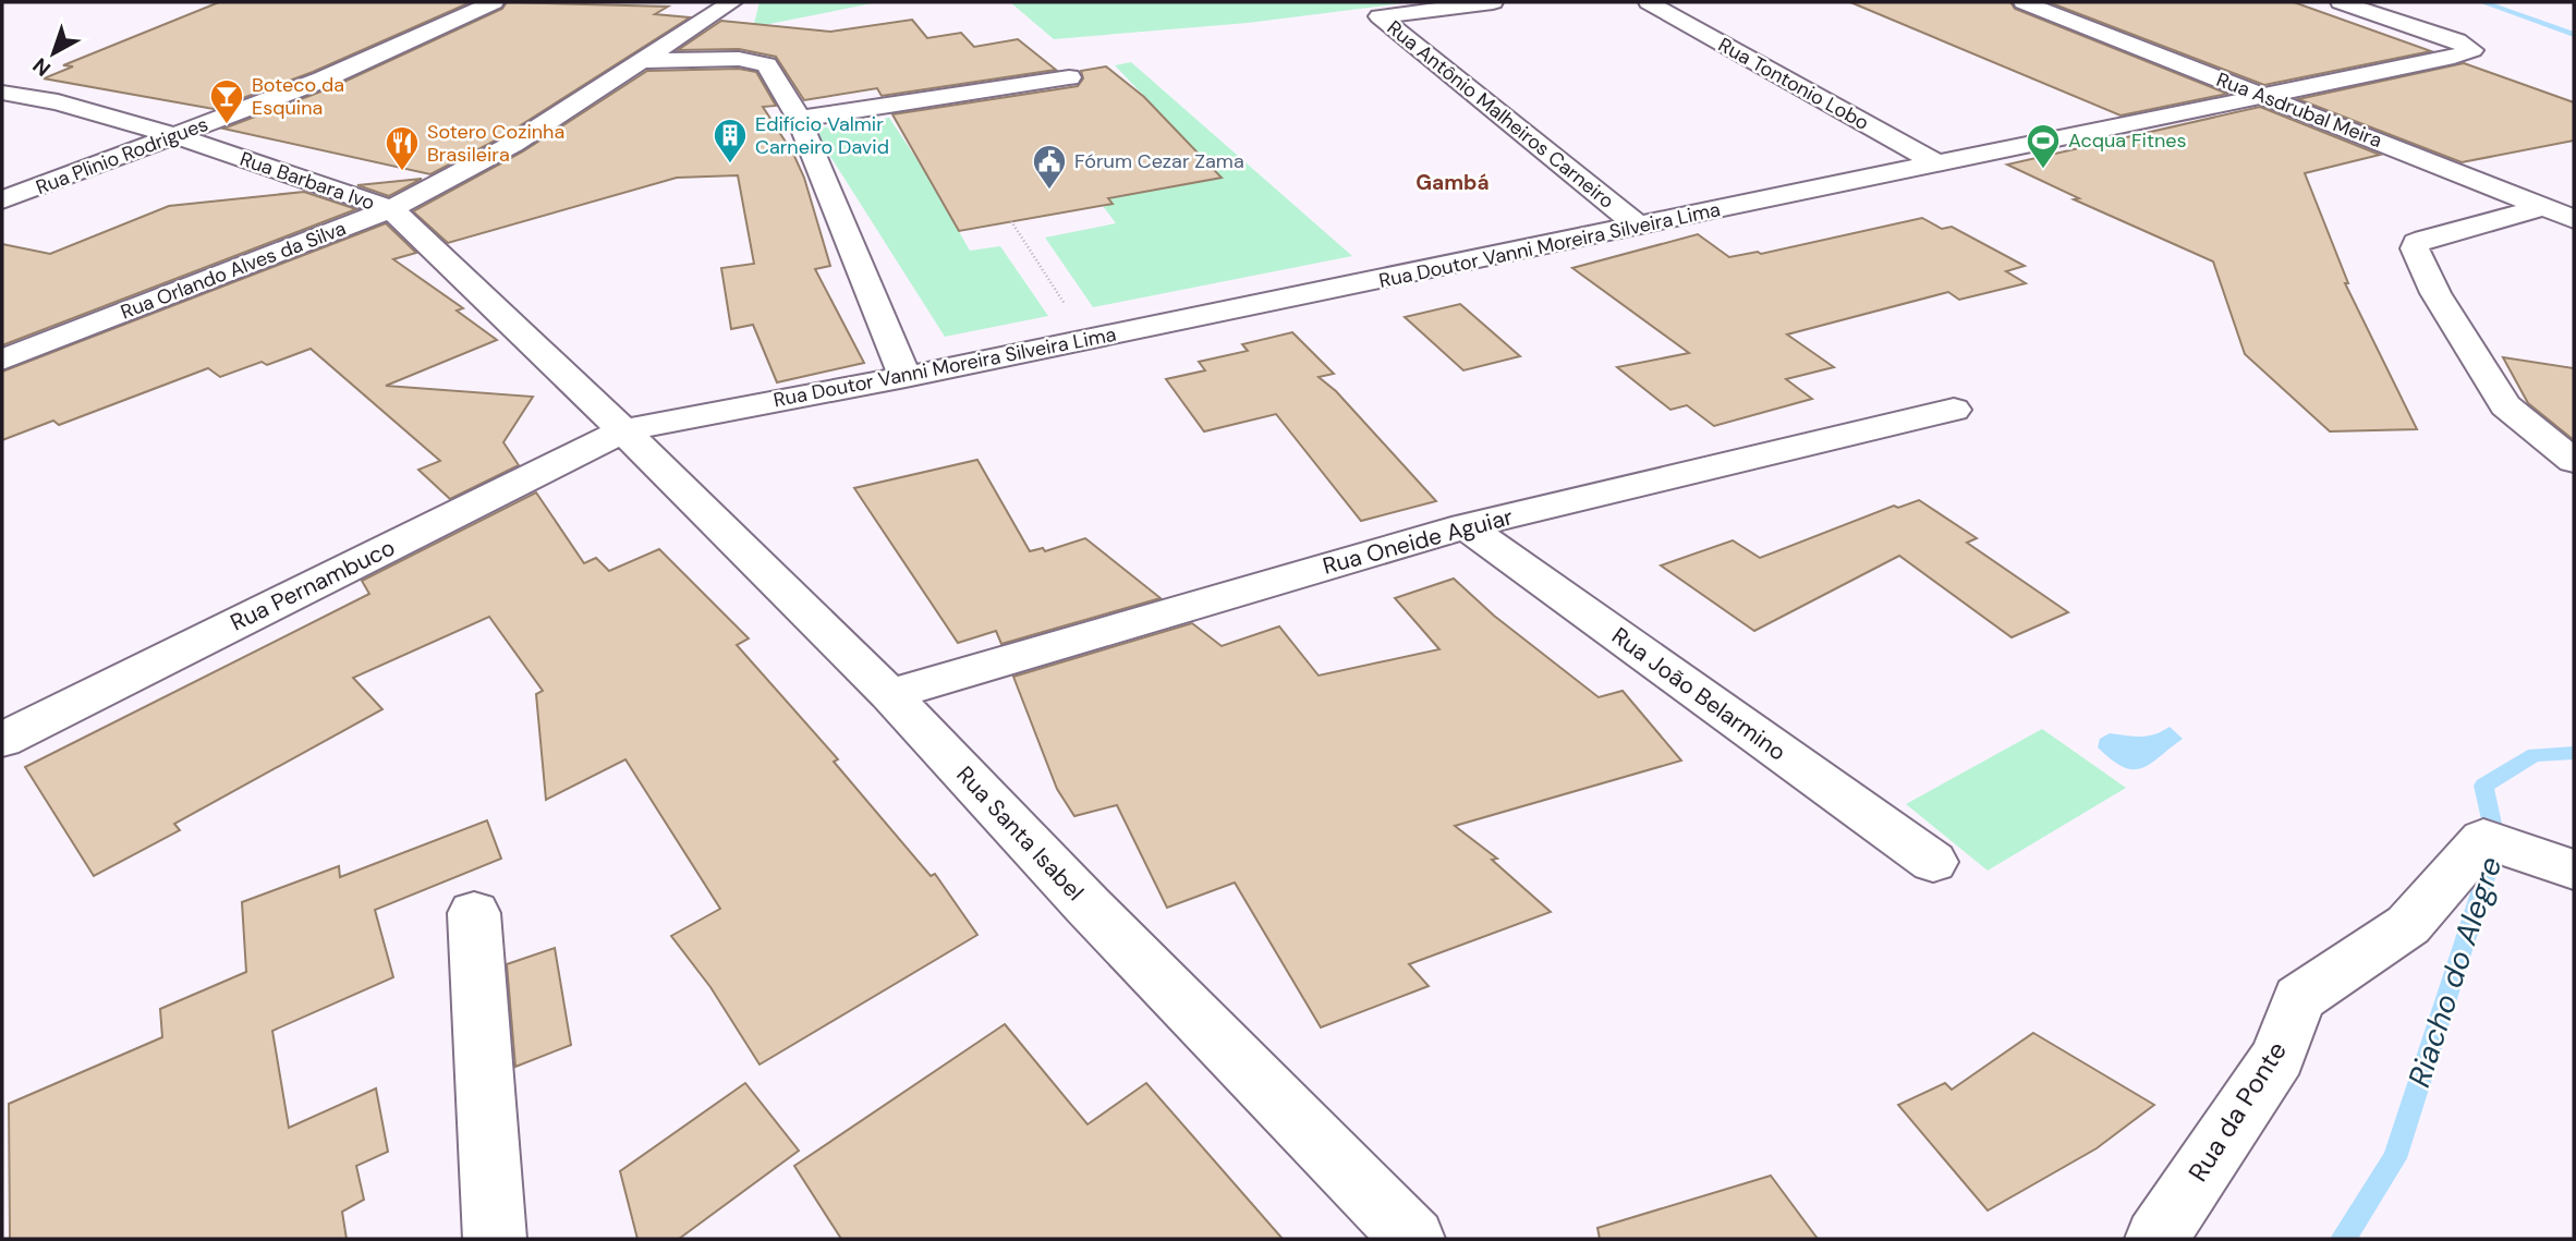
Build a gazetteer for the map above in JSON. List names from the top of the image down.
{
  "streets": {
    "street": [
      "Rua Tontonio Lobo",
      "Rua Asdrubal Meira",
      "Rua Antônio Malheiros Carneiro",
      "Rua Plinio Rodrigues",
      "Rua Barbara Ivo",
      "Rua Doutor Vanni Moreira Silveira Lima",
      "Rua Orlando Alves da Silva",
      "Rua Oneide Aguiar",
      "Rua Pernambuco",
      "Rua João Belarmino",
      "Rua Santa Isabel",
      "Rua da Ponte"
    ]
  },
  "crossings": [
    ["Rua Tontonio Lobo", "Rua Doutor Vanni Moreira Silveira Lima"],
    ["Rua Asdrubal Meira", "Rua Doutor Vanni Moreira Silveira Lima"],
    ["Rua Antônio Malheiros Carneiro", "Rua Doutor Vanni Moreira Silveira Lima"],
    ["Rua Plinio Rodrigues", "Rua Barbara Ivo"],
    ["Rua Barbara Ivo", "Rua Doutor Vanni Moreira Silveira Lima"],
    ["Rua Barbara Ivo", "Rua Orlando Alves da Silva"],
    ["Rua Barbara Ivo", "Rua Pernambuco"],
    ["Rua Barbara Ivo", "Rua Santa Isabel"],
    ["Rua Doutor Vanni Moreira Silveira Lima", "Rua Pernambuco"],
    ["Rua Doutor Vanni Moreira Silveira Lima", "Rua Santa Isabel"],
    ["Rua Oneide Aguiar", "Rua João Belarmino"],
    ["Rua Oneide Aguiar", "Rua Santa Isabel"],
    ["Rua Pernambuco", "Rua Santa Isabel"]
  ],
  "districts": ["Gambá"],
  "water": ["Riacho do Alegre"],
  "places": {
    "bar": ["Boteco da Esquina"],
    "building": ["Edifício Valmir Carneiro David"],
    "sports": ["Acqua Fitnes"],
    "restaurant": ["Sotero Cozinha Brasileira"],
    "public building": ["Fórum Cezar Zama"]
  },
  "north": "bottom left"
}
